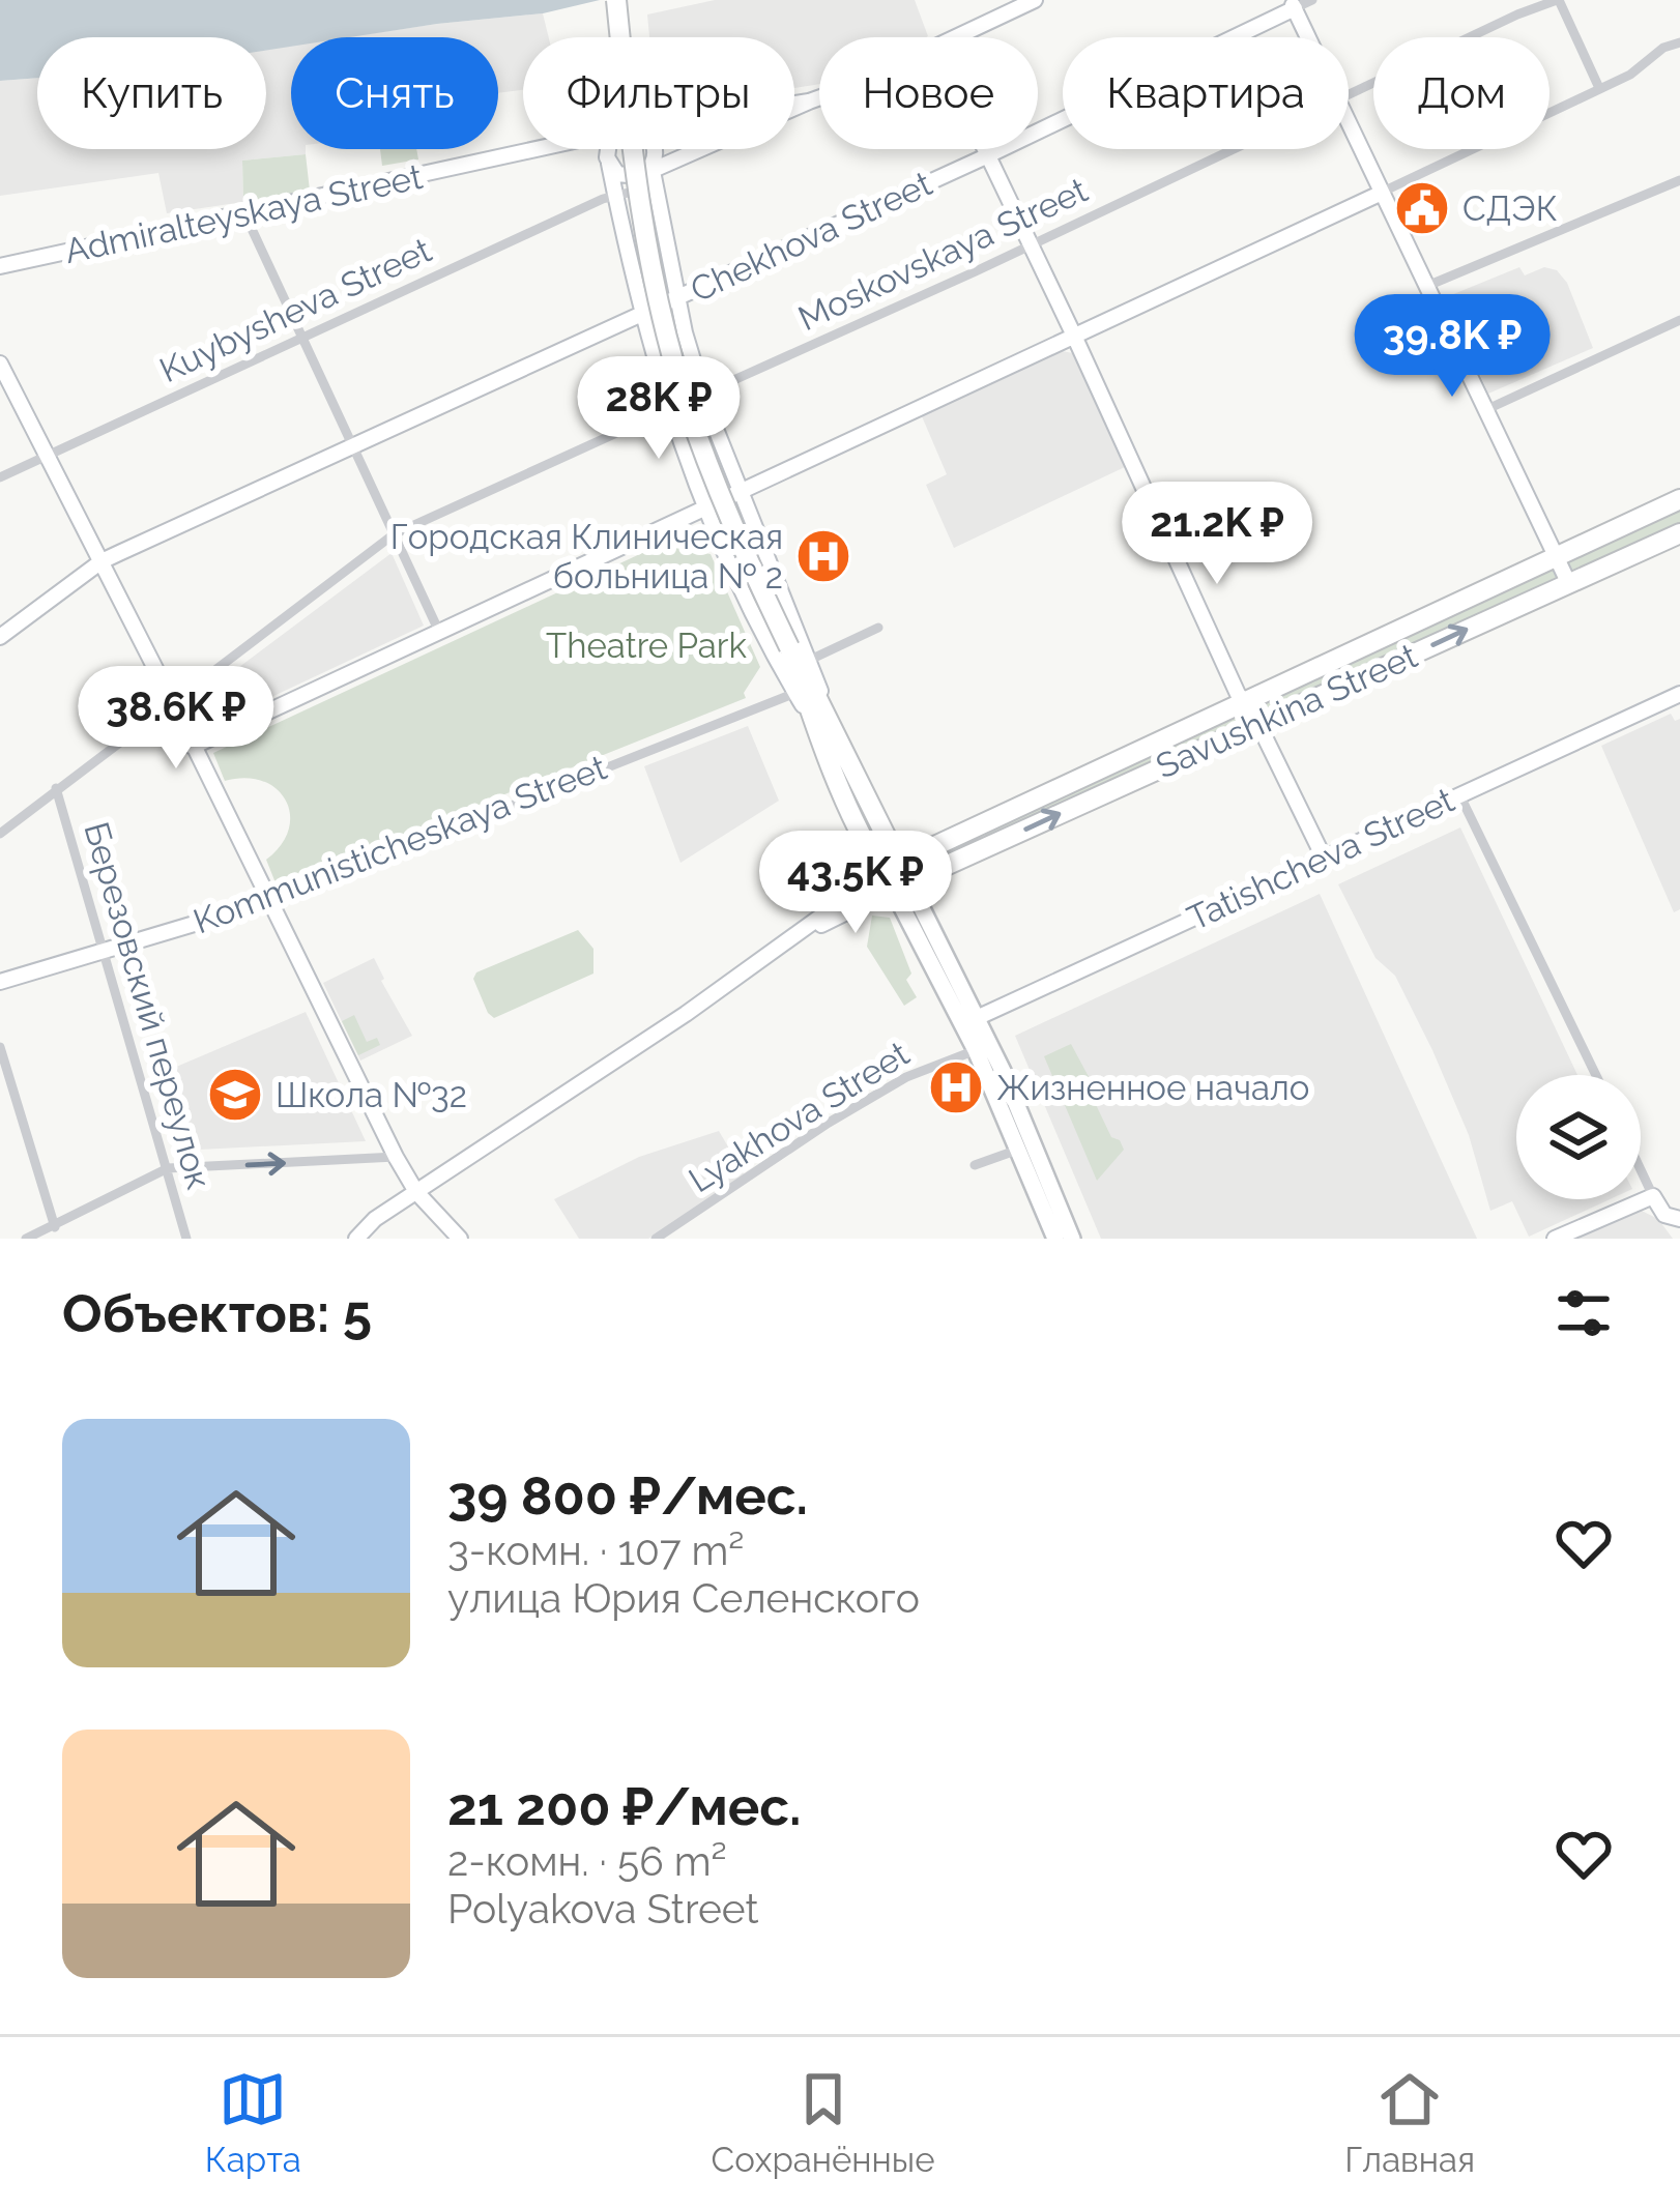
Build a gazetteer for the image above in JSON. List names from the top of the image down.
{
  "streets": {
    "highway": ["Savushkina Street"],
    "street": [
      "Admiralteyskaya Street",
      "Chekhova Street",
      "Moskovskaya Street",
      "Kuybysheva Street",
      "Kommunisticheskaya Street",
      "Tatishcheva Street",
      "Березовский переулок",
      "Lyakhova Street"
    ]
  },
  "crossings": [
    ["Moskovskaya Street", "Березовский переулок"],
    ["Kommunisticheskaya Street", "Березовский переулок"]
  ],
  "parks": ["Theatre Park"],
  "places": {
    "public building": ["СДЭК"],
    "hospital": ["Городская Клиническая больница № 2", "Жизненное начало"],
    "school or university": ["Школа №32"]
  },
  "page": {
    "chip": [
      "Купить",
      "Снять",
      "Фильтры",
      "Новое",
      "Квартира",
      "Дом"
    ],
    "price": [
      "39.8K ₽",
      "28K ₽",
      "21.2K ₽",
      "38.6K ₽",
      "43.5K ₽"
    ],
    "heading": "Объектов: 5",
    "list": [
      {
        "name": "39 800 ₽/мес.",
        "note": "3-комн. · 107 m² · улица Юрия Селенского"
      },
      {
        "name": "21 200 ₽/мес.",
        "note": "2-комн. · 56 m² · Polyakova Street"
      }
    ],
    "tabs": ["Карта", "Сохранённые", "Главная"]
  }
}
